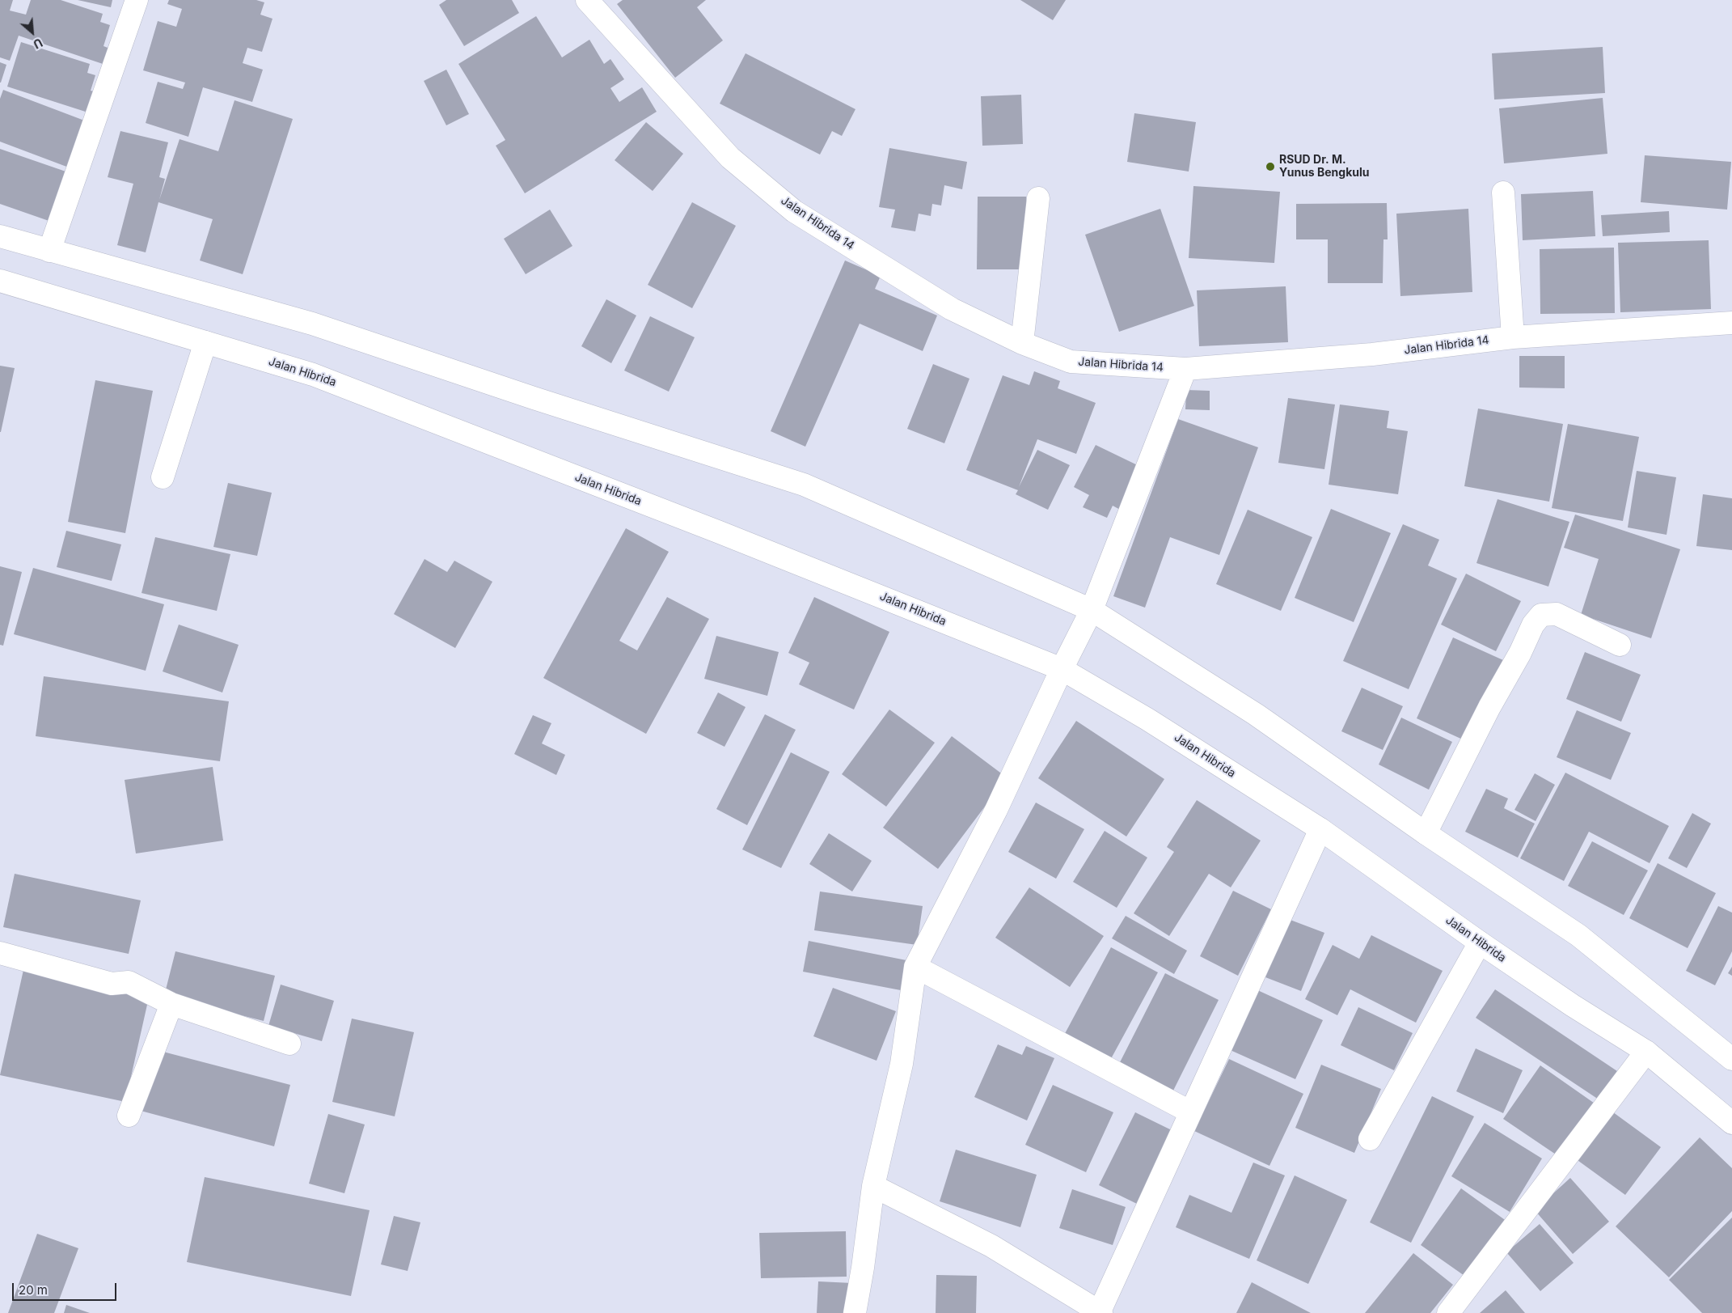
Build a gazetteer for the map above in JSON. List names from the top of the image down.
{
  "streets": {
    "street": ["Jalan Hibrida 14", "Jalan Hibrida"]
  },
  "places": ["RSUD Dr. M. Yunus Bengkulu"],
  "scale_bar": "20 m",
  "north": "bottom right"
}
